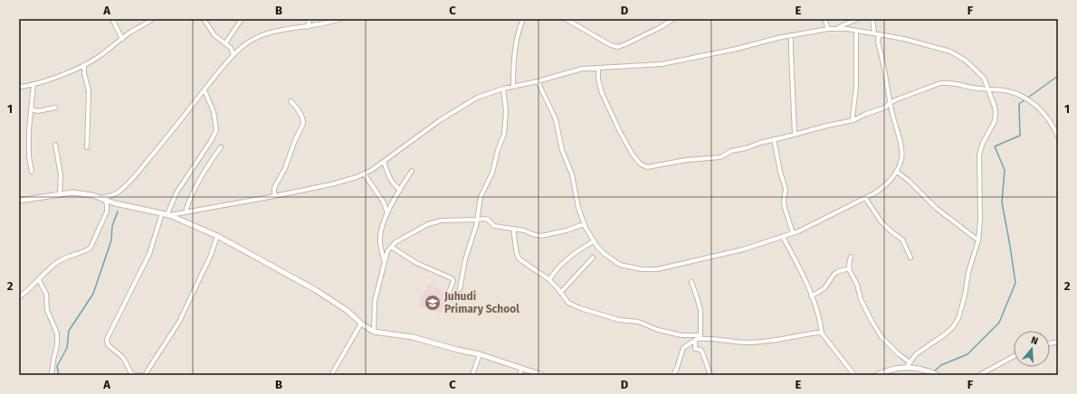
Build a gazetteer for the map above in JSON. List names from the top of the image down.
{
  "places": {
    "school or university": ["Juhudi Primary School"]
  },
  "north": "top",
  "grid": {
    "columns": [
      "A",
      "B",
      "C",
      "D",
      "E",
      "F"
    ],
    "rows": ["1", "2"]
  }
}
